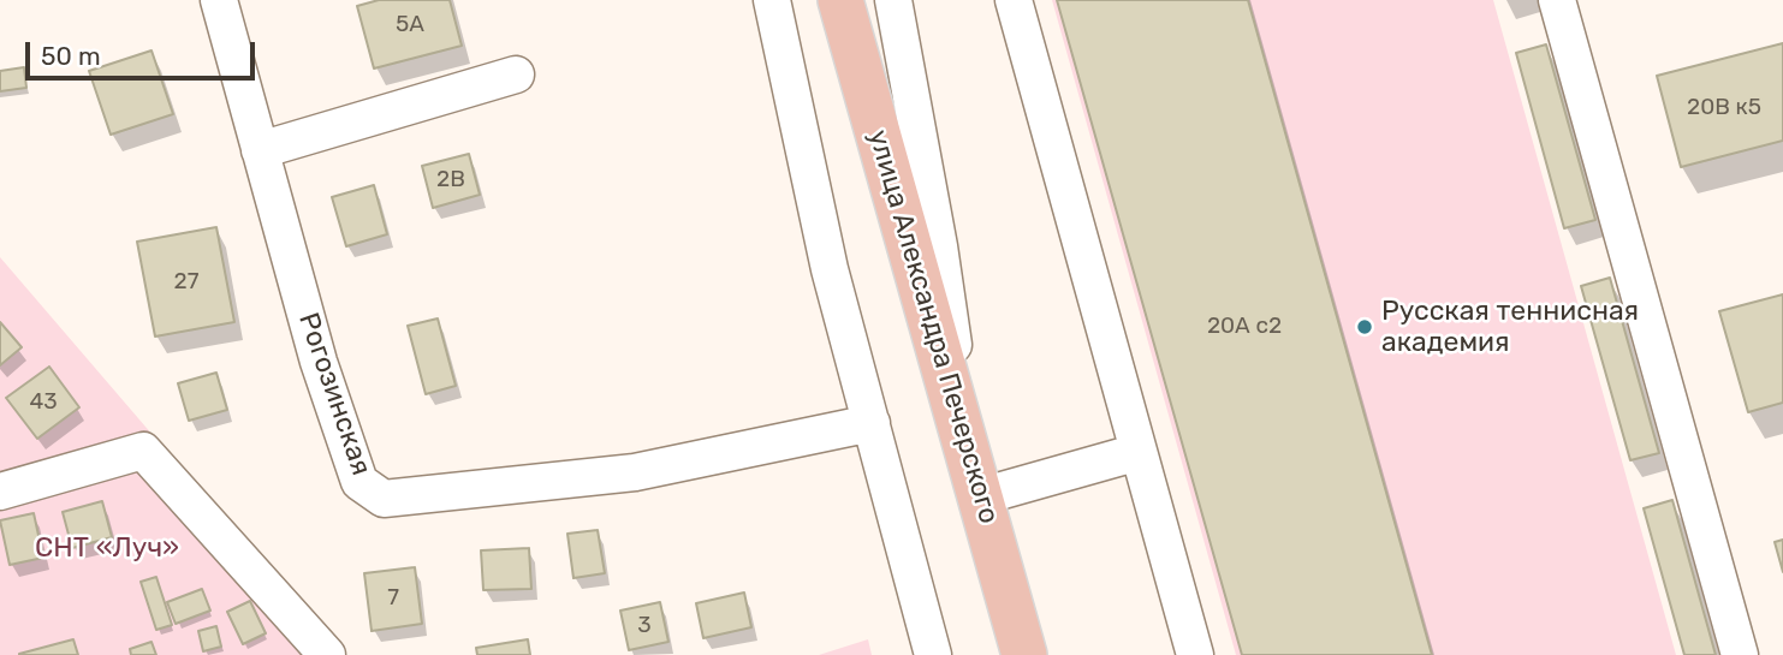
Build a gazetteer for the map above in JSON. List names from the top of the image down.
{
  "streets": {
    "main road": ["улица Александра Печерского"],
    "street": ["Рогозинская"]
  },
  "parks": ["СНТ «Луч»"],
  "places": ["Русская теннисная академия"],
  "house_numbers": [
    "5А",
    "20В к5",
    "2В",
    "27",
    "20А с2",
    "43",
    "7",
    "3"
  ],
  "scale_bar": "50 m"
}
